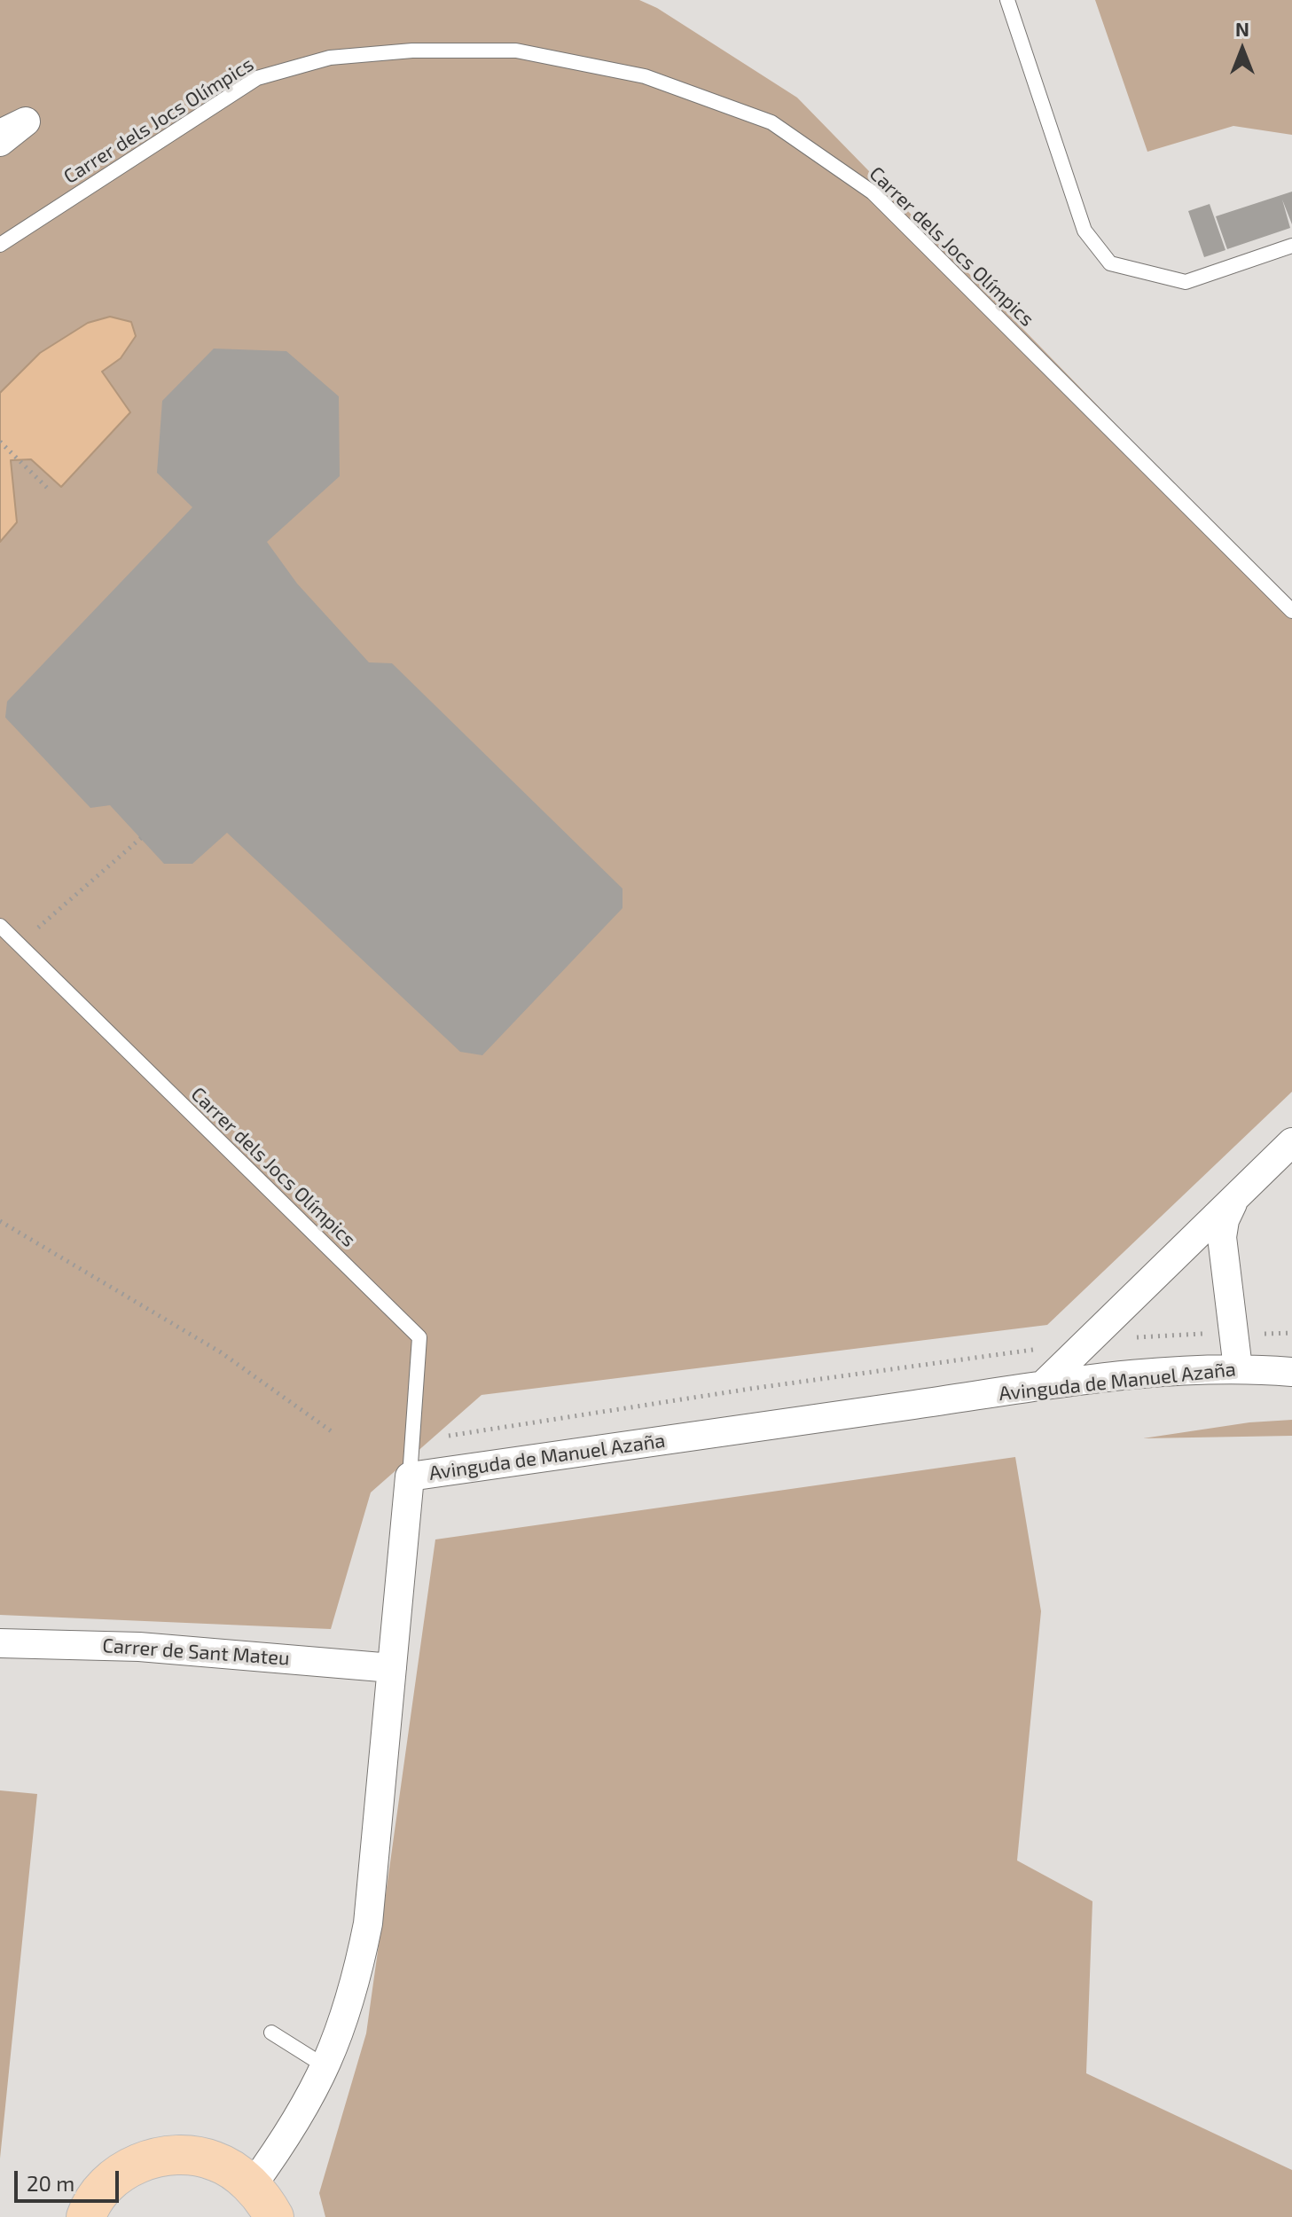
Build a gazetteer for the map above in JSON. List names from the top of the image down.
{
  "streets": {
    "street": ["Avinguda de Manuel Azaña", "Carrer de Sant Mateu"],
    "lane": ["Carrer dels Jocs Olímpics"]
  },
  "crossings": [
    ["Carrer dels Jocs Olímpics", "Avinguda de Manuel Azaña"],
    ["Avinguda de Manuel Azaña", "Carrer de Sant Mateu"]
  ],
  "scale_bar": "20 m",
  "north": "top"
}
